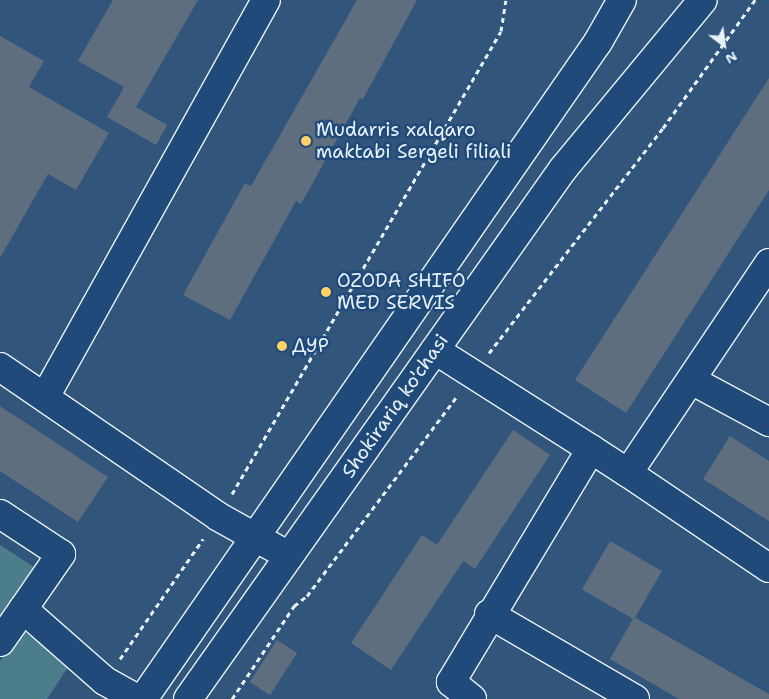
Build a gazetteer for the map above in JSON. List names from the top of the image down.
{
  "streets": {
    "main road": ["Shokirariq ko'chasi"]
  },
  "places": ["Mudarris xalqaro maktabi Sergeli filiali", "OZODA SHIFO MED SERVIS", "ДУР"],
  "north": "bottom right"
}
